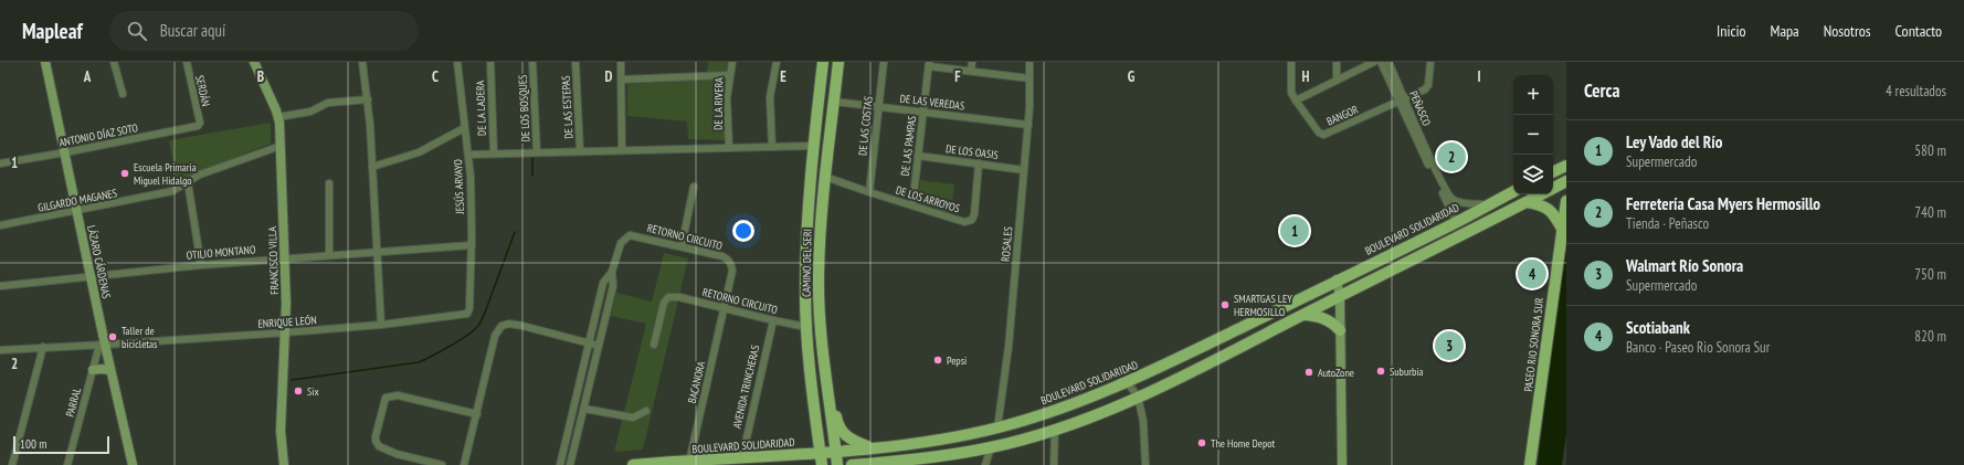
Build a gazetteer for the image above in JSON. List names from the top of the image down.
{
  "streets": {
    "main road": [
      "BOULEVARD SOLIDARIDAD",
      "FRANCISCO VILLA",
      "LÁZARO CÁRDENAS",
      "CAMINO DEL SERI",
      "PASEO RIO SONORA SUR"
    ],
    "street": [
      "SERDÁN",
      "DE LAS VEREDAS",
      "DE LA RIVERA",
      "DE LAS ESTEPAS",
      "DE LA LADERA",
      "DE LOS BOSQUES",
      "PEÑASCO",
      "BANGOR",
      "DE LAS COSTAS",
      "ANTONIO DÍAZ SOTO",
      "DE LAS PAMPAS",
      "DE LOS OASIS",
      "JESÚS ARVAYO",
      "DE LOS ARROYOS",
      "GILGARDO MAGANES",
      "RETORNO CIRCUITO",
      "ROSALES",
      "OTILIO MONTANO",
      "ENRIQUE LEÓN",
      "BACANORA",
      "AVENIDA TRINCHERAS",
      "PARRAL"
    ]
  },
  "crossings": [
    ["SERDÁN", "ANTONIO DÍAZ SOTO"],
    ["DE LAS VEREDAS", "DE LAS COSTAS"],
    ["DE LAS VEREDAS", "DE LAS PAMPAS"],
    ["DE LAS VEREDAS", "ROSALES"],
    ["DE LAS VEREDAS", "CAMINO DEL SERI"],
    ["PEÑASCO", "BANGOR"],
    ["PEÑASCO", "BOULEVARD SOLIDARIDAD"],
    ["DE LAS COSTAS", "DE LOS ARROYOS"],
    ["ANTONIO DÍAZ SOTO", "LÁZARO CÁRDENAS"],
    ["DE LAS PAMPAS", "DE LOS OASIS"],
    ["DE LAS PAMPAS", "DE LOS ARROYOS"],
    ["DE LOS OASIS", "DE LOS ARROYOS"],
    ["DE LOS OASIS", "ROSALES"],
    ["JESÚS ARVAYO", "OTILIO MONTANO"],
    ["JESÚS ARVAYO", "ENRIQUE LEÓN"],
    ["DE LOS ARROYOS", "CAMINO DEL SERI"],
    ["GILGARDO MAGANES", "FRANCISCO VILLA"],
    ["GILGARDO MAGANES", "LÁZARO CÁRDENAS"],
    ["BOULEVARD SOLIDARIDAD", "ROSALES"],
    ["BOULEVARD SOLIDARIDAD", "CAMINO DEL SERI"],
    ["BOULEVARD SOLIDARIDAD", "BACANORA"],
    ["BOULEVARD SOLIDARIDAD", "AVENIDA TRINCHERAS"],
    ["RETORNO CIRCUITO", "CAMINO DEL SERI"],
    ["RETORNO CIRCUITO", "BACANORA"],
    ["RETORNO CIRCUITO", "AVENIDA TRINCHERAS"],
    ["OTILIO MONTANO", "FRANCISCO VILLA"],
    ["OTILIO MONTANO", "LÁZARO CÁRDENAS"],
    ["FRANCISCO VILLA", "ENRIQUE LEÓN"],
    ["LÁZARO CÁRDENAS", "ENRIQUE LEÓN"],
    ["LÁZARO CÁRDENAS", "PARRAL"],
    ["ENRIQUE LEÓN", "PARRAL"]
  ],
  "places": [
    "Escuela Primaria Miguel Hidalgo",
    "SMARTGAS LEY HERMOSILLO",
    "Taller de bicicletas",
    "Pepsi",
    "Suburbia",
    "AutoZone",
    "Six",
    "The Home Depot"
  ],
  "scale_bar": "100 m",
  "page": {
    "header": "Mapleaf",
    "search": "Buscar aquí",
    "nav": [
      "Inicio",
      "Mapa",
      "Nosotros",
      "Contacto"
    ],
    "heading": ["Cerca", "4 resultados"],
    "map_buttons": ["+", "−"],
    "list": [
      {
        "mark": "1",
        "name": "Ley Vado del Río",
        "note": "Supermercado",
        "value": "580 m"
      },
      {
        "mark": "2",
        "name": "Ferretería Casa Myers Hermosillo",
        "note": "Tienda · Peñasco",
        "value": "740 m"
      },
      {
        "mark": "3",
        "name": "Walmart Río Sonora",
        "note": "Supermercado",
        "value": "750 m"
      },
      {
        "mark": "4",
        "name": "Scotiabank",
        "note": "Banco · Paseo Rio Sonora Sur",
        "value": "820 m"
      }
    ],
    "pins": [
      "2",
      "1",
      "4",
      "3"
    ],
    "scale": "100 m"
  },
  "grid": {
    "columns": [
      "A",
      "B",
      "C",
      "D",
      "E",
      "F",
      "G",
      "H",
      "I"
    ],
    "rows": ["1", "2"]
  }
}
